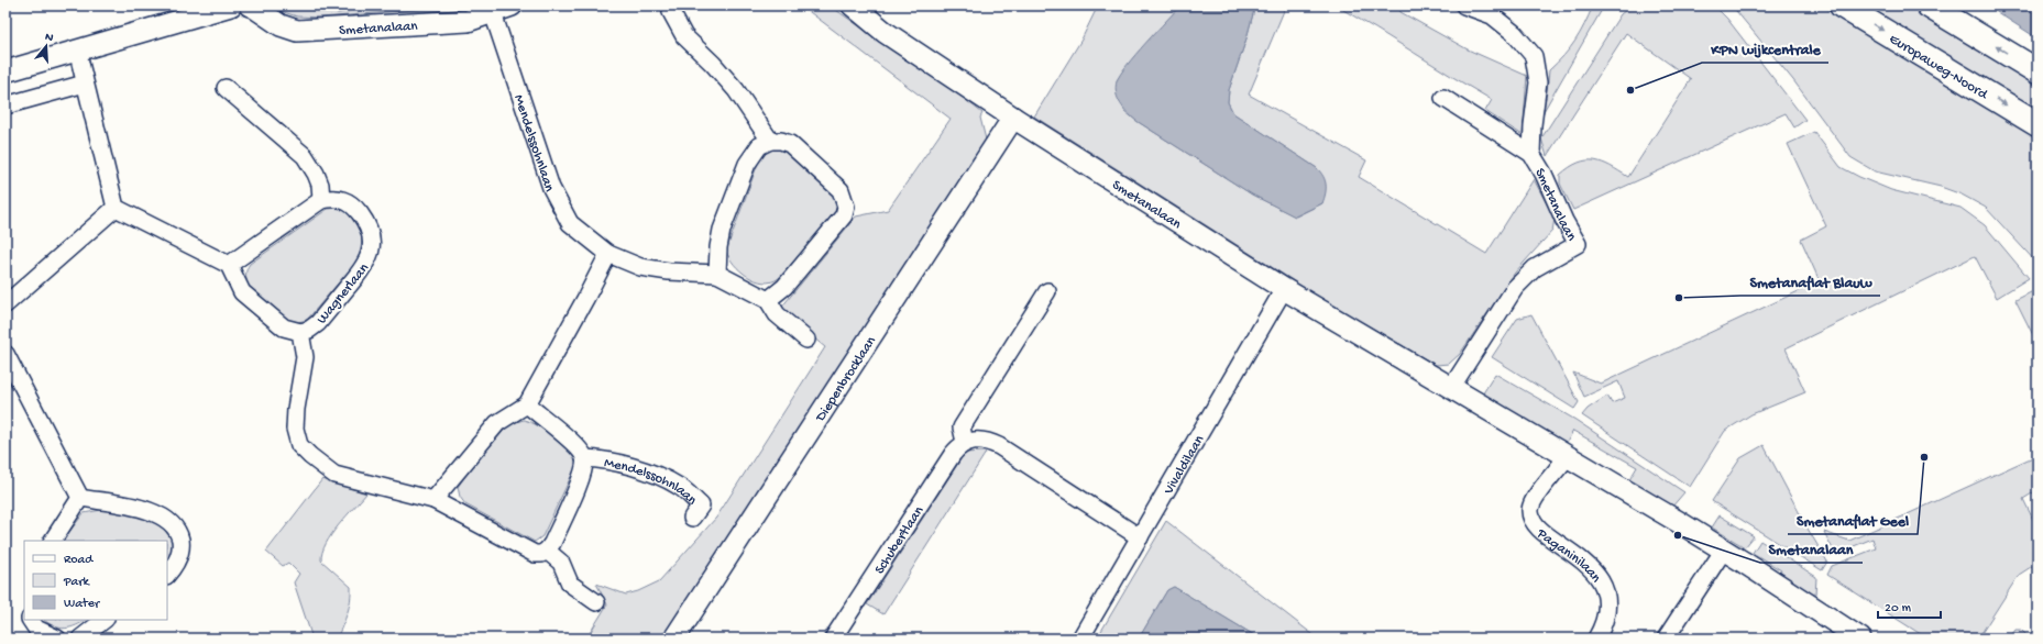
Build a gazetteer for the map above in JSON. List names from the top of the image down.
{
  "streets": {
    "main road": ["Europaweg-Noord"],
    "street": [
      "Smetanalaan",
      "Mendelssohnlaan",
      "Wagnerlaan",
      "Diepenbrocklaan",
      "Vivaldilaan",
      "Schubertlaan",
      "Paganinilaan"
    ]
  },
  "crossings": [
    ["Smetanalaan", "Mendelssohnlaan"],
    ["Smetanalaan", "Diepenbrocklaan"],
    ["Smetanalaan", "Vivaldilaan"],
    ["Smetanalaan", "Paganinilaan"]
  ],
  "places": [
    "KPN wijkcentrale",
    "Smetanaflat Blauw",
    "Smetanaflat Geel",
    "Smetanalaan"
  ],
  "legend": ["Road", "Park", "Water"],
  "scale_bar": "20 m",
  "north": "top"
}
